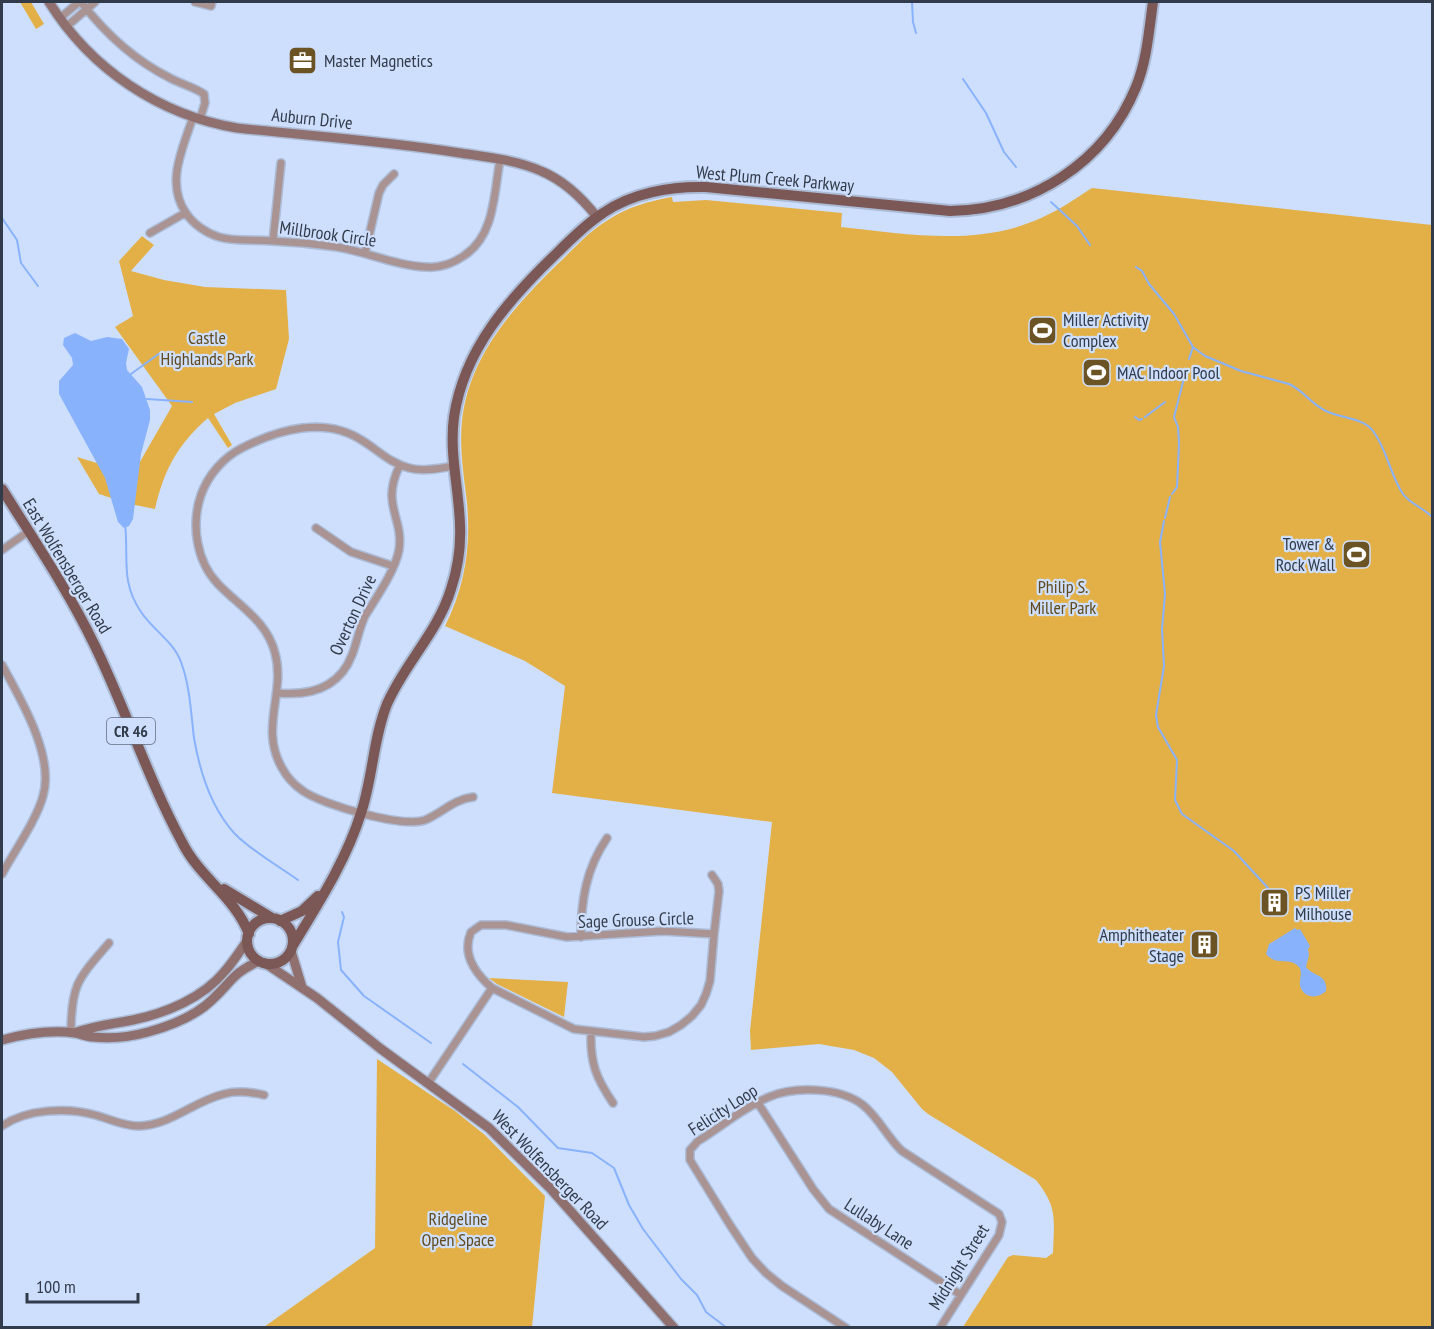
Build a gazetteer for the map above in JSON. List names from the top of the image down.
{
  "streets": {
    "main road": [
      "Auburn Drive",
      "West Plum Creek Parkway",
      "East Wolfensberger Road",
      "CR 46",
      "West Wolfensberger Road"
    ],
    "street": [
      "Millbrook Circle",
      "Overton Drive",
      "Sage Grouse Circle",
      "Felicity Loop",
      "Lullaby Lane",
      "Midnight Street"
    ]
  },
  "crossings": [
    ["Auburn Drive", "West Plum Creek Parkway"],
    ["Auburn Drive", "Millbrook Circle"],
    ["West Plum Creek Parkway", "East Wolfensberger Road"],
    ["West Plum Creek Parkway", "West Wolfensberger Road"],
    ["East Wolfensberger Road", "West Wolfensberger Road"],
    ["Felicity Loop", "Lullaby Lane"],
    ["Felicity Loop", "Midnight Street"],
    ["Lullaby Lane", "Midnight Street"]
  ],
  "parks": ["Castle Highlands Park", "Philip S. Miller Park", "Ridgeline Open Space"],
  "places": {
    "office": ["Master Magnetics"],
    "sports": ["Miller Activity Complex", "MAC Indoor Pool", "Tower & Rock Wall"],
    "building": ["PS Miller Milhouse", "Amphitheater Stage"]
  },
  "scale_bar": "100 m"
}
